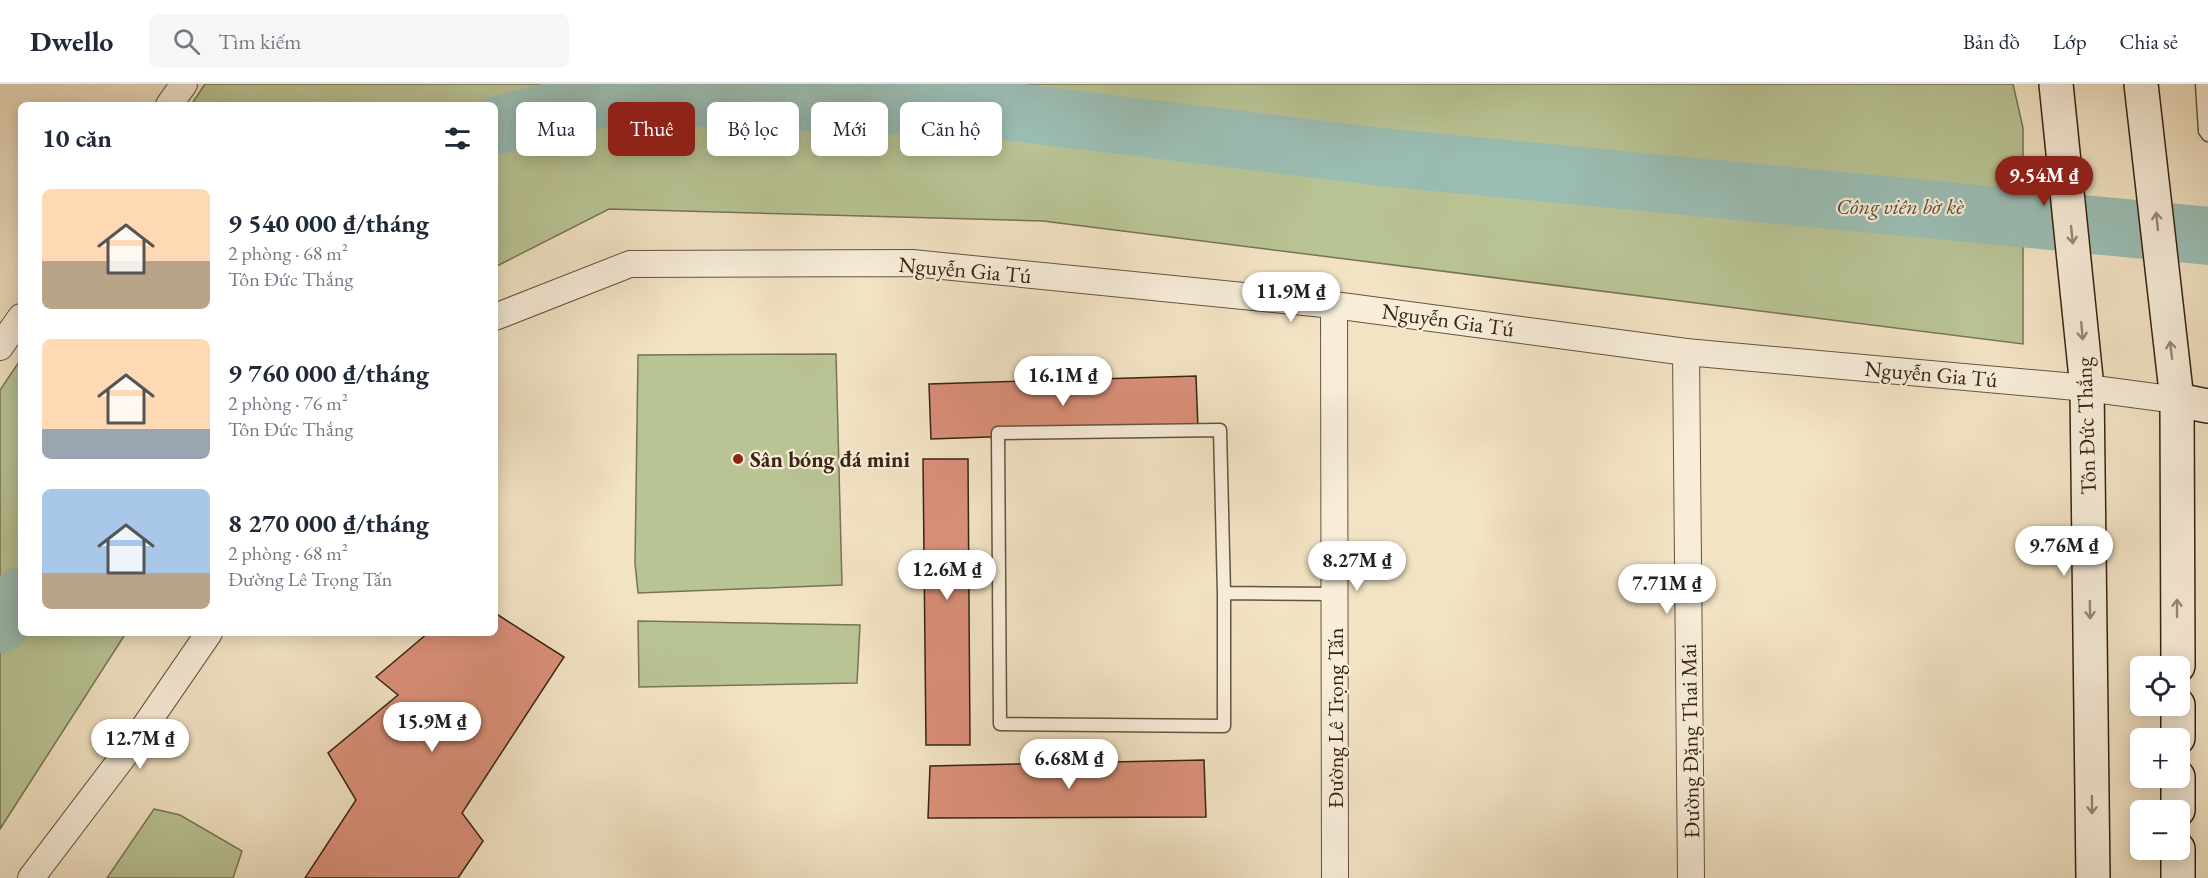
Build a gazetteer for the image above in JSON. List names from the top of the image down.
{
  "streets": {
    "main road": ["Tôn Đức Thắng"],
    "street": ["Nguyễn Gia Tú", "Đường Lê Trọng Tấn", "Đường Đặng Thai Mai"]
  },
  "crossings": [
    ["Nguyễn Gia Tú", "Tôn Đức Thắng"],
    ["Nguyễn Gia Tú", "Đường Lê Trọng Tấn"],
    ["Nguyễn Gia Tú", "Đường Đặng Thai Mai"]
  ],
  "parks": ["Công viên bờ kè"],
  "places": ["Sân bóng đá mini"],
  "page": {
    "header": "Dwello",
    "search": "Tìm kiếm",
    "nav": ["Bản đồ", "Lớp", "Chia sẻ"],
    "chip": [
      "Mua",
      "Thuê",
      "Bộ lọc",
      "Mới",
      "Căn hộ"
    ],
    "heading": "10 căn",
    "price": [
      "9.54M ₫",
      "11.9M ₫",
      "16.1M ₫",
      "9.76M ₫",
      "8.27M ₫",
      "12.6M ₫",
      "7.71M ₫",
      "15.9M ₫",
      "12.7M ₫",
      "6.68M ₫"
    ],
    "list": [
      {
        "name": "9 540 000 ₫/tháng",
        "note": "2 phòng · 68 m² · Tôn Đức Thắng"
      },
      {
        "name": "9 760 000 ₫/tháng",
        "note": "2 phòng · 76 m² · Tôn Đức Thắng"
      },
      {
        "name": "8 270 000 ₫/tháng",
        "note": "2 phòng · 68 m² · Đường Lê Trọng Tấn"
      }
    ],
    "map_buttons": ["+", "−"]
  }
}
